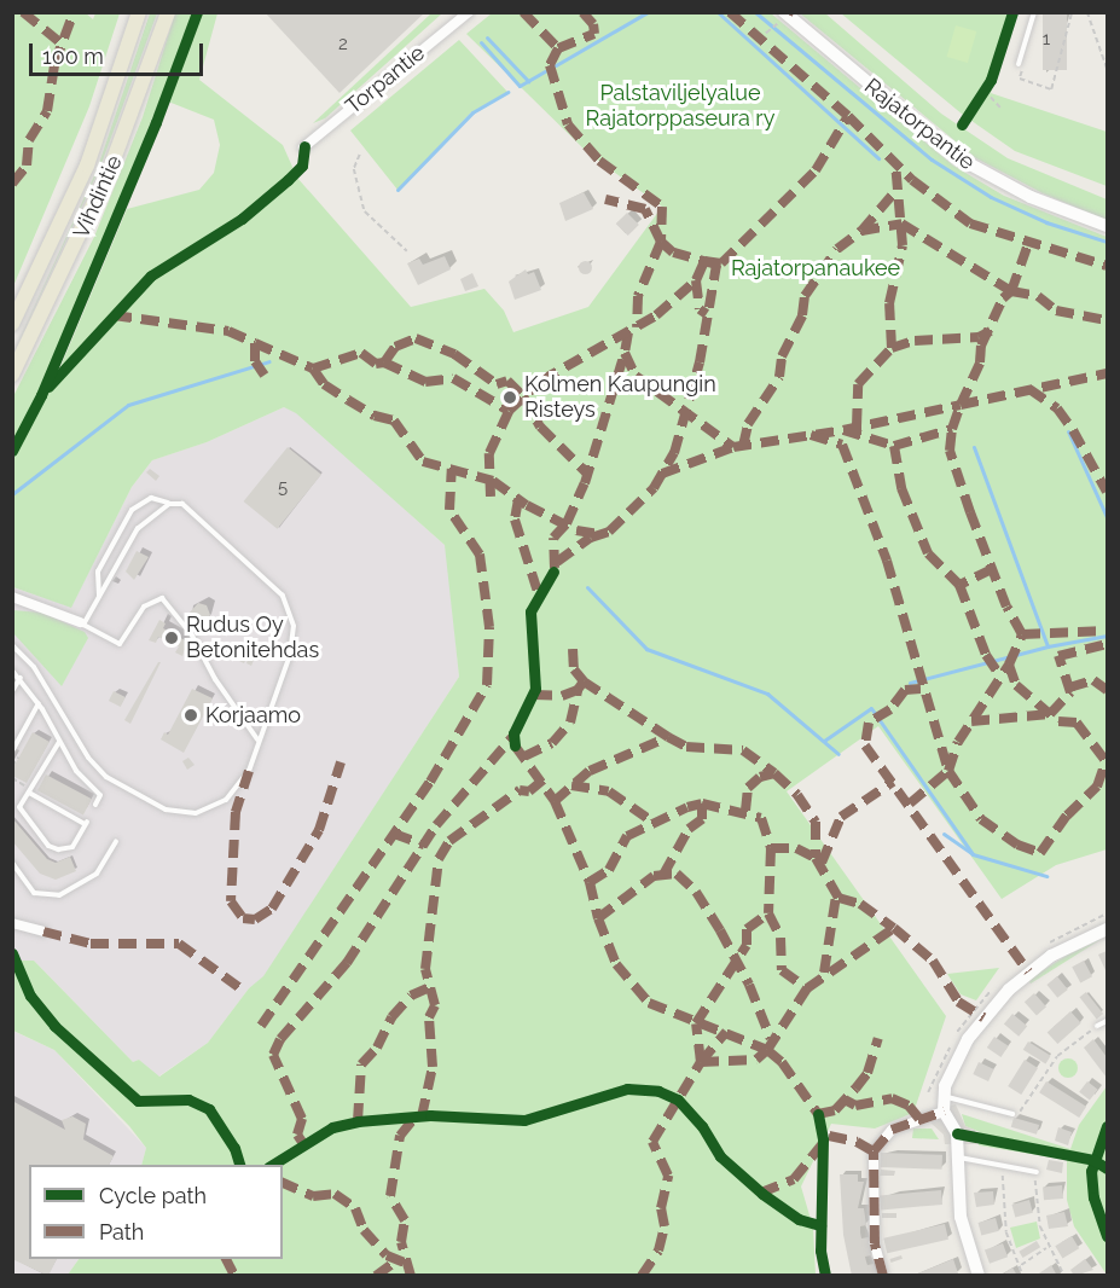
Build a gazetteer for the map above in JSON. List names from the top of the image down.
{
  "streets": {
    "main road": ["Vihdintie"],
    "street": ["Torpantie", "Rajatorpantie"]
  },
  "parks": ["Palstaviljelyalue Rajatorppaseura ry", "Rajatorpanaukee"],
  "places": ["Kolmen Kaupungin Risteys", "Rudus Oy Betonitehdas", "Korjaamo"],
  "house_numbers": ["1", "2", "5"],
  "legend": ["Cycle path", "Path"],
  "scale_bar": "100 m"
}
